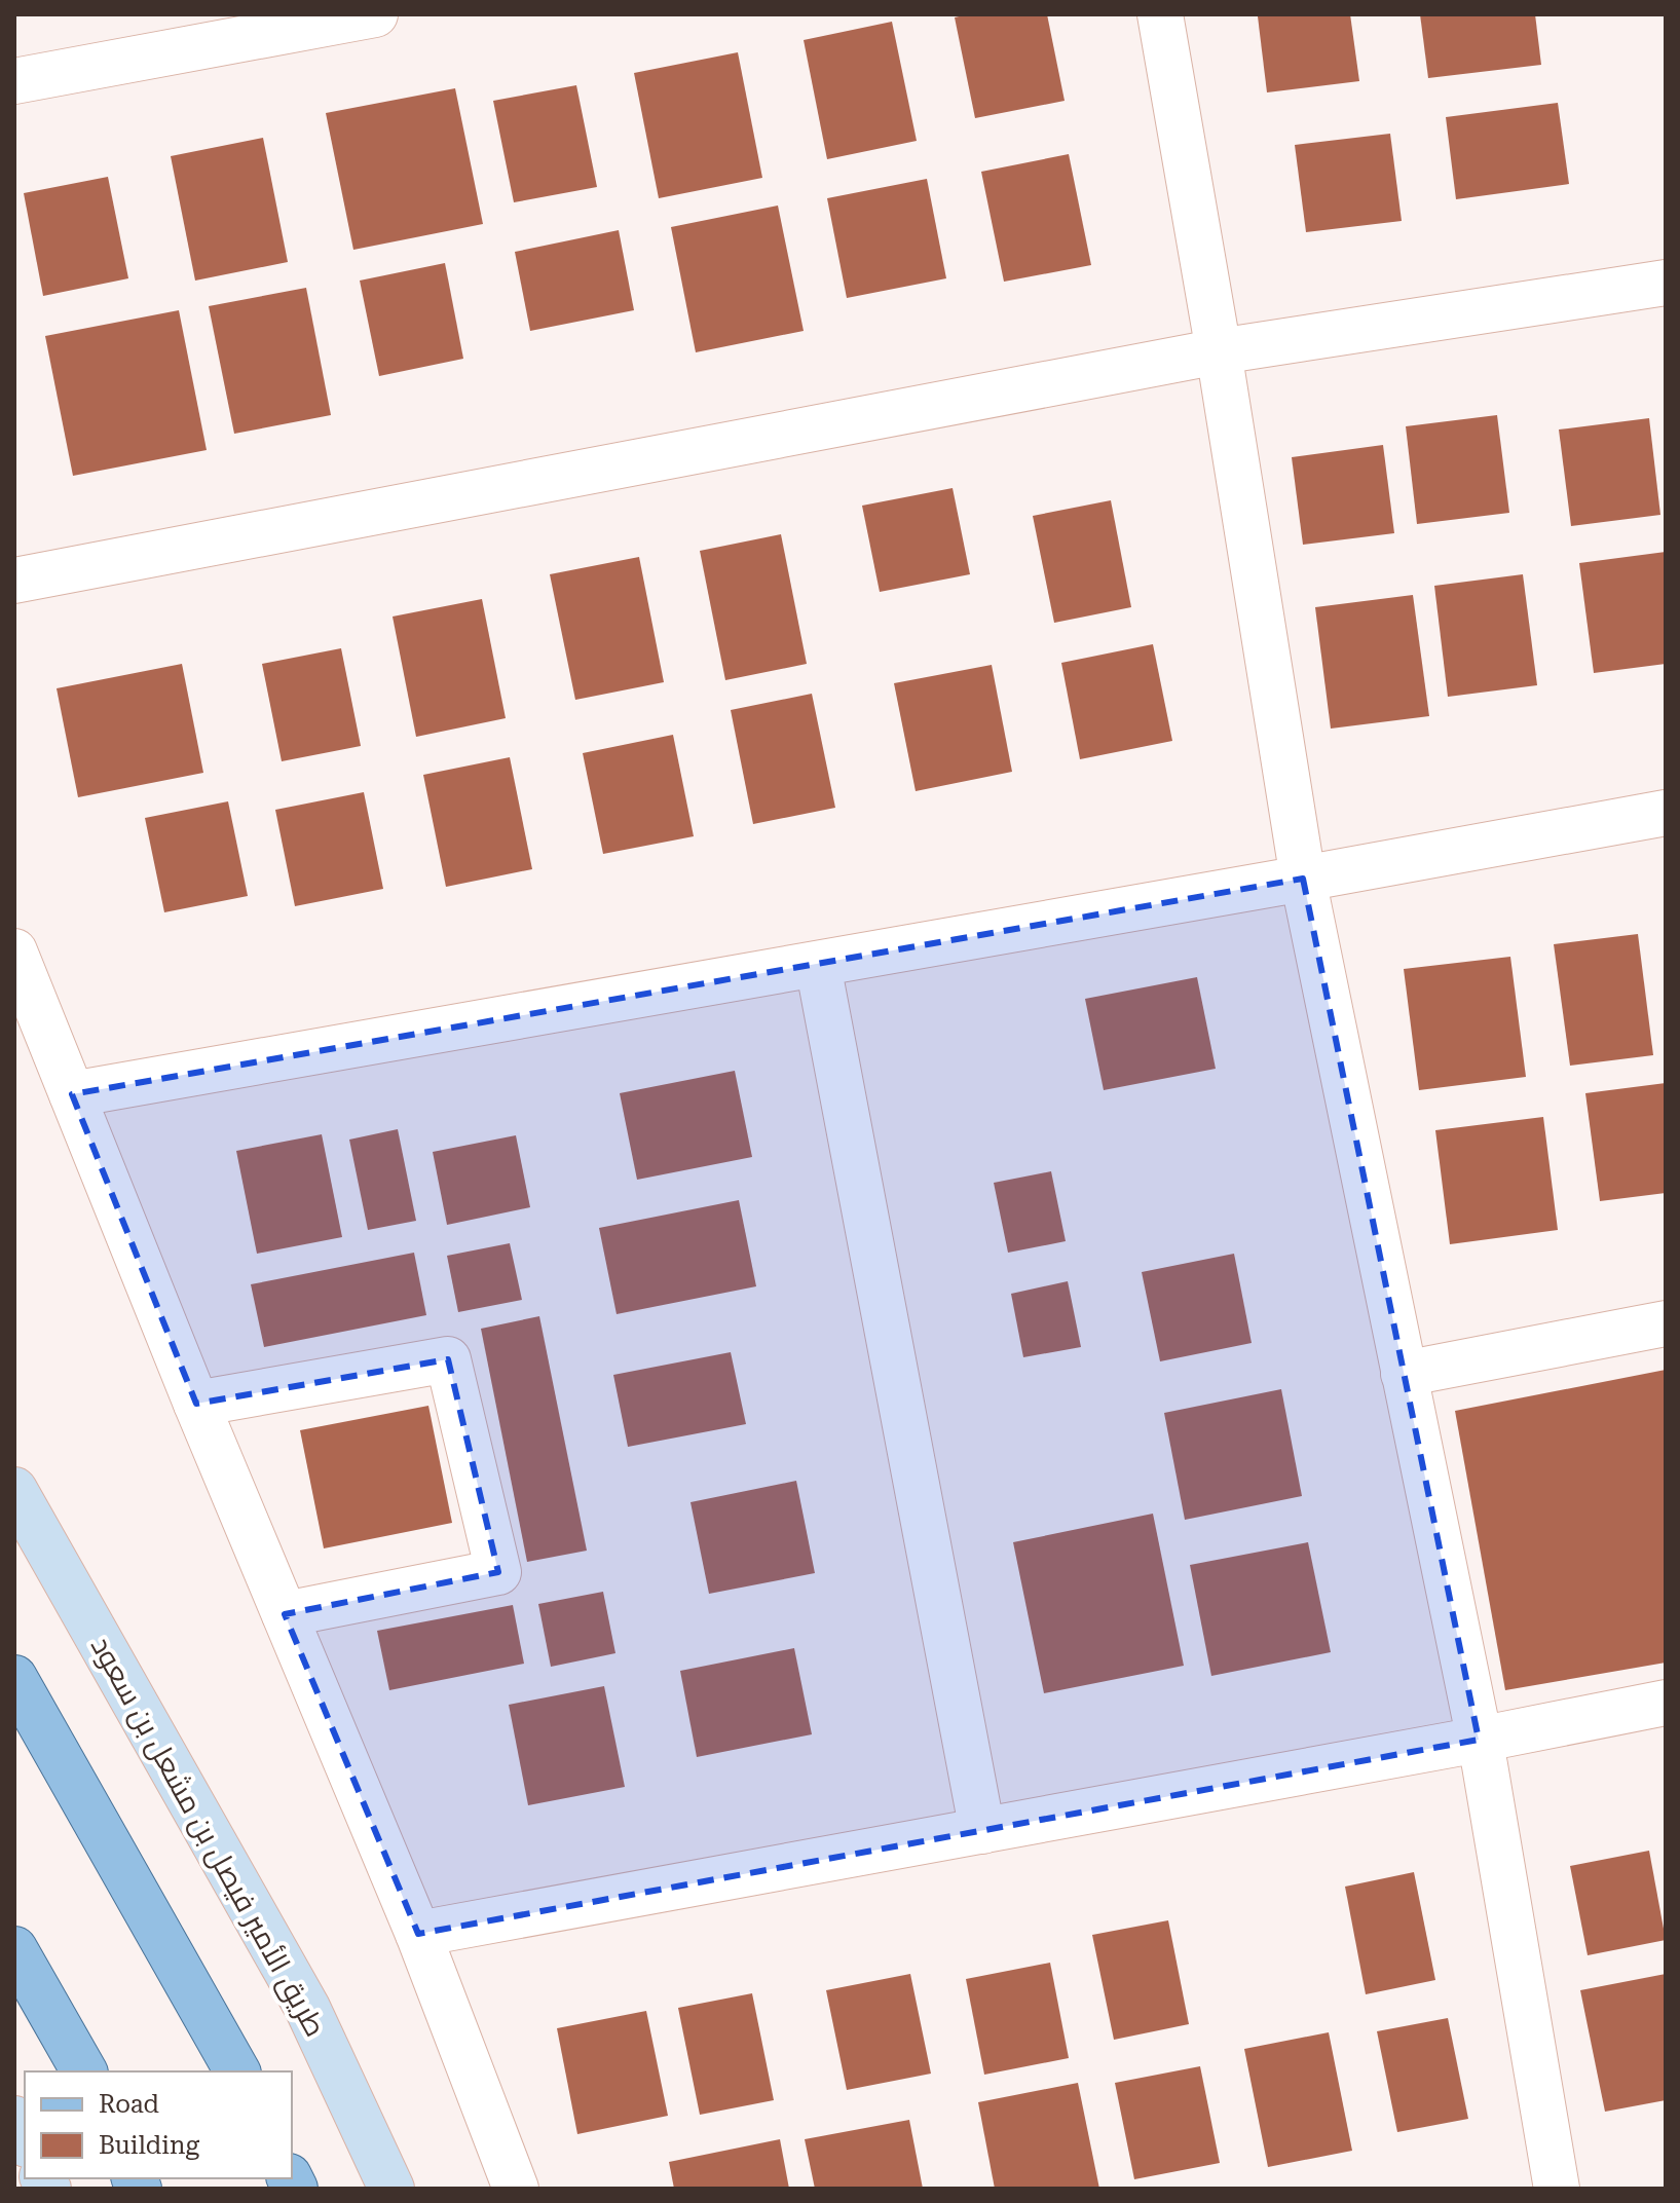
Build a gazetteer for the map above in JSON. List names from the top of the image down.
{
  "streets": {
    "main road": ["طريق الأمير فيصل بن مشعل بن سعود"]
  },
  "legend": ["Road", "Building"]
}
